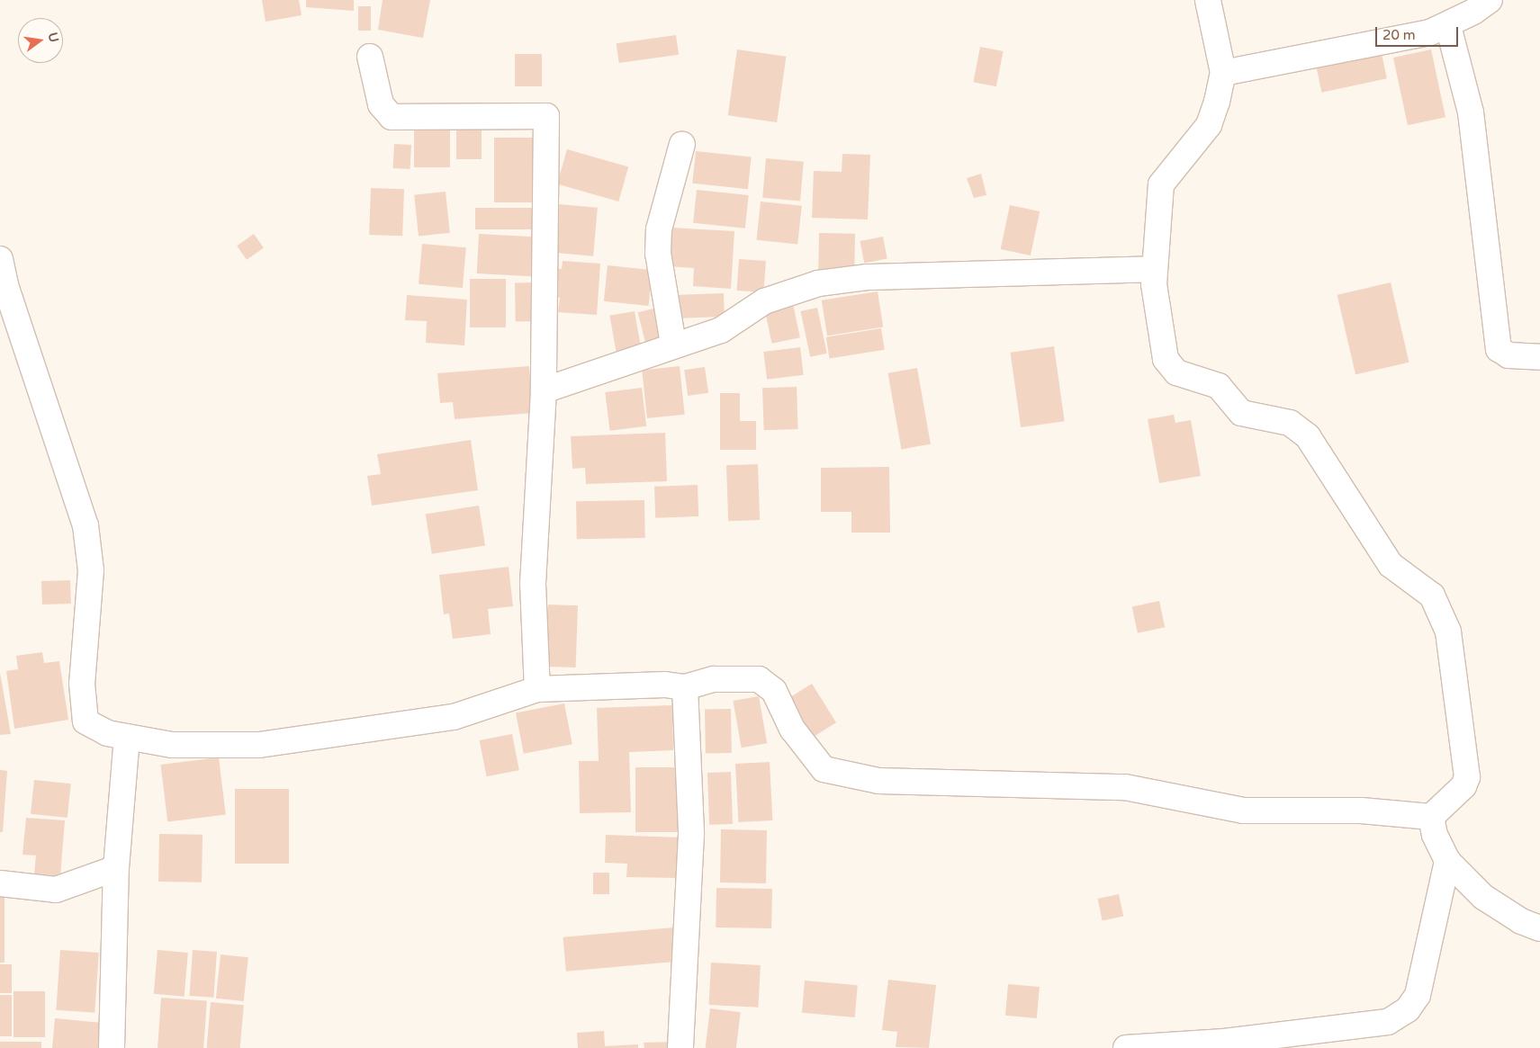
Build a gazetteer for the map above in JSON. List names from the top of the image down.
{
  "scale_bar": "20 m",
  "north": "right"
}
